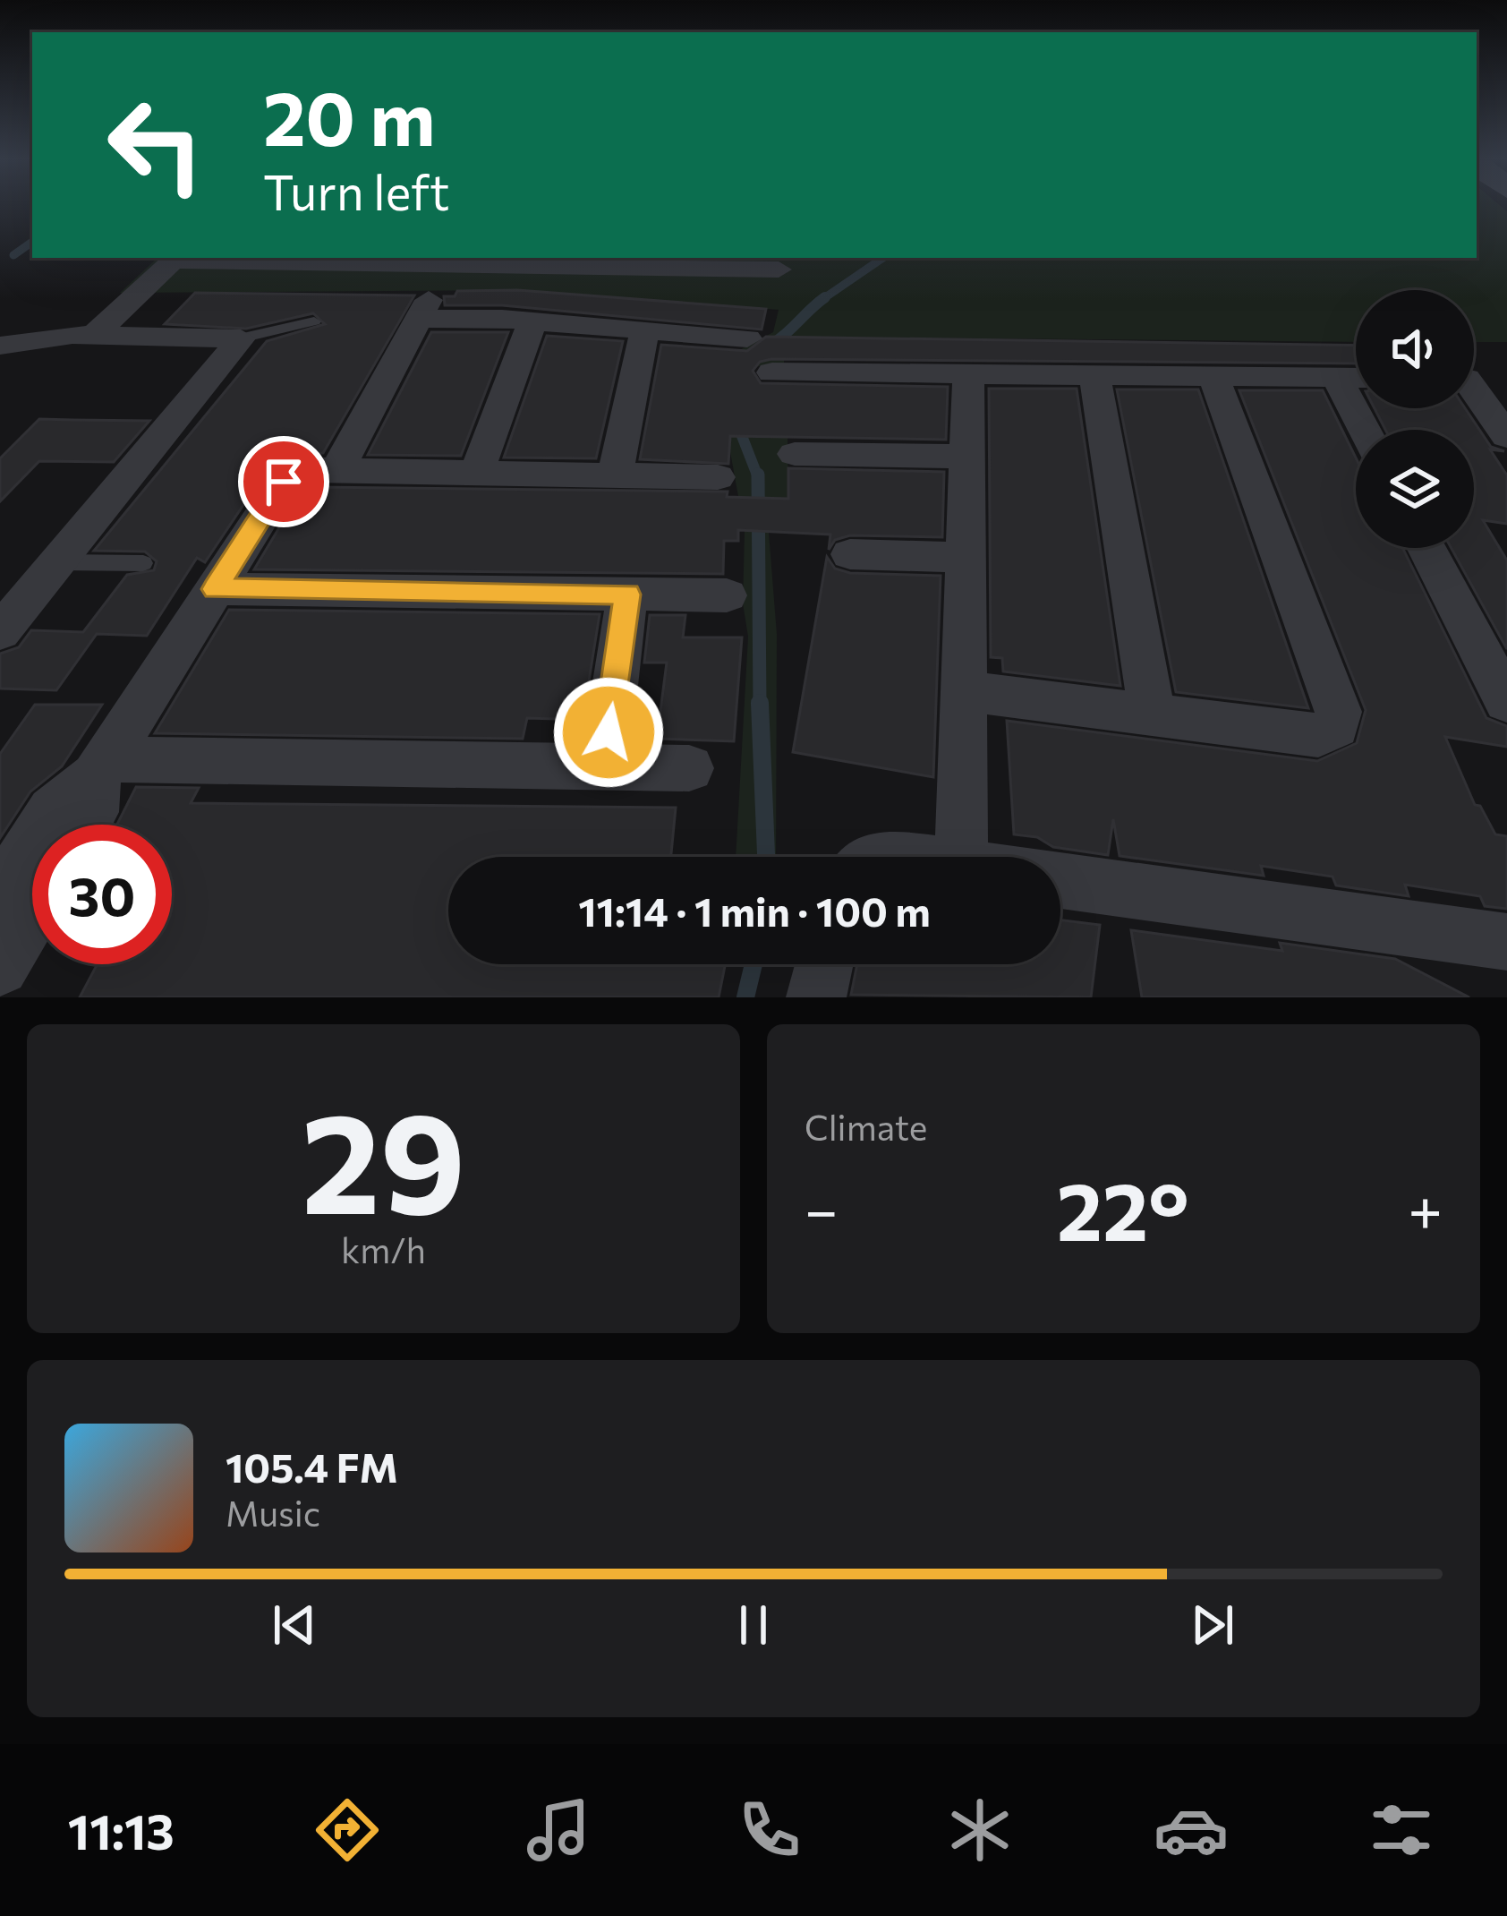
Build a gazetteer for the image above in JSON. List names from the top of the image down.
{
  "page": {
    "turn": ["20 m", "Turn left"],
    "limit": "30",
    "trip": "11:14 · 1 min · 100 m",
    "tile": [
      ["29", "km/h"],
      "Climate"
    ],
    "heat": ["−", "22°", "+"],
    "song": ["105.4 FM", "Music"],
    "tabs": "11:13"
  }
}
